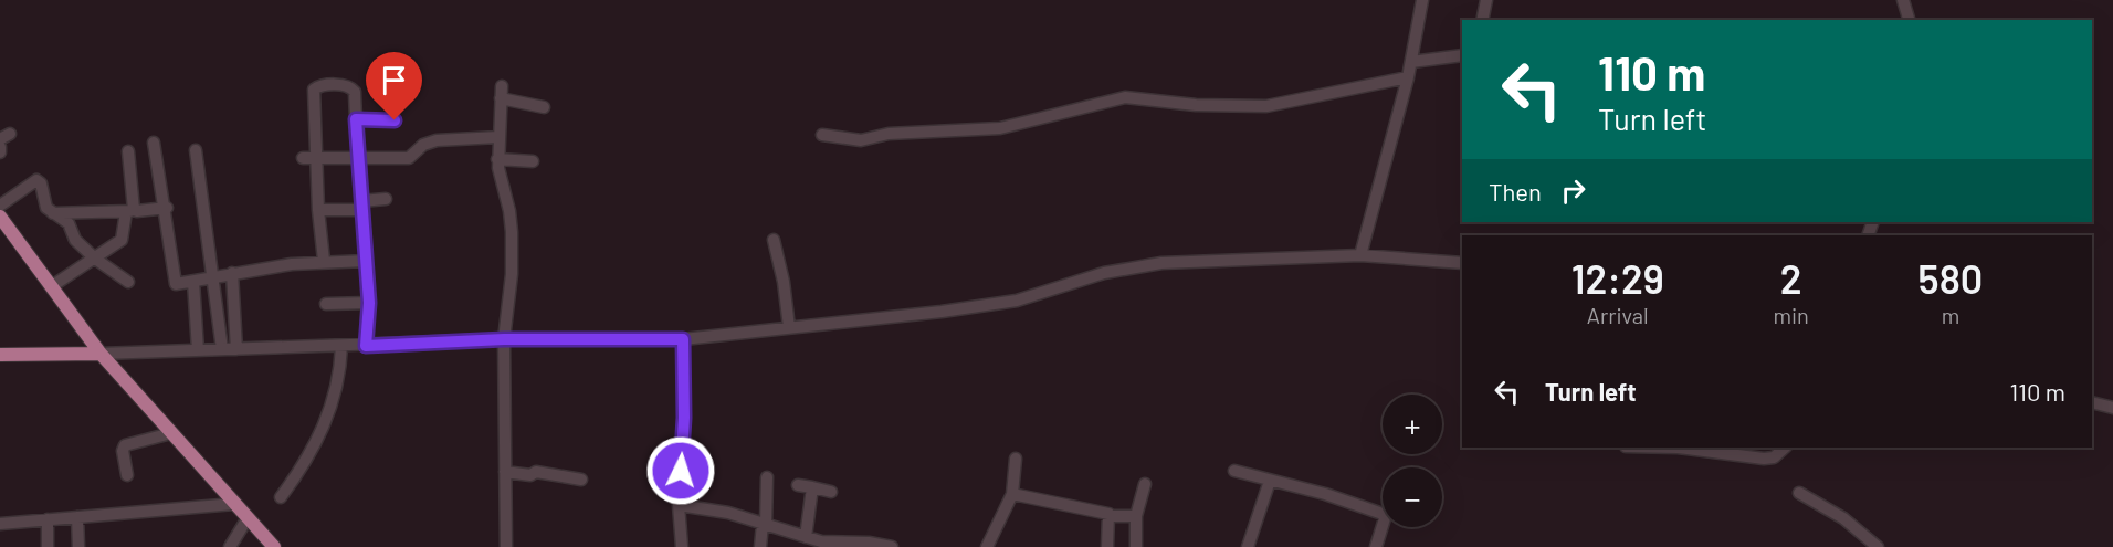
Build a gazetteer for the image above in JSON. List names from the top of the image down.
{
  "page": {
    "turn": ["110 m", "Turn left"],
    "then": "Then",
    "eta": [
      "12:29",
      "Arrival",
      "2",
      "min",
      "580",
      "m"
    ],
    "list": [
      {
        "name": "Turn left",
        "value": "110 m"
      }
    ],
    "map_buttons": ["+", "−"]
  }
}
